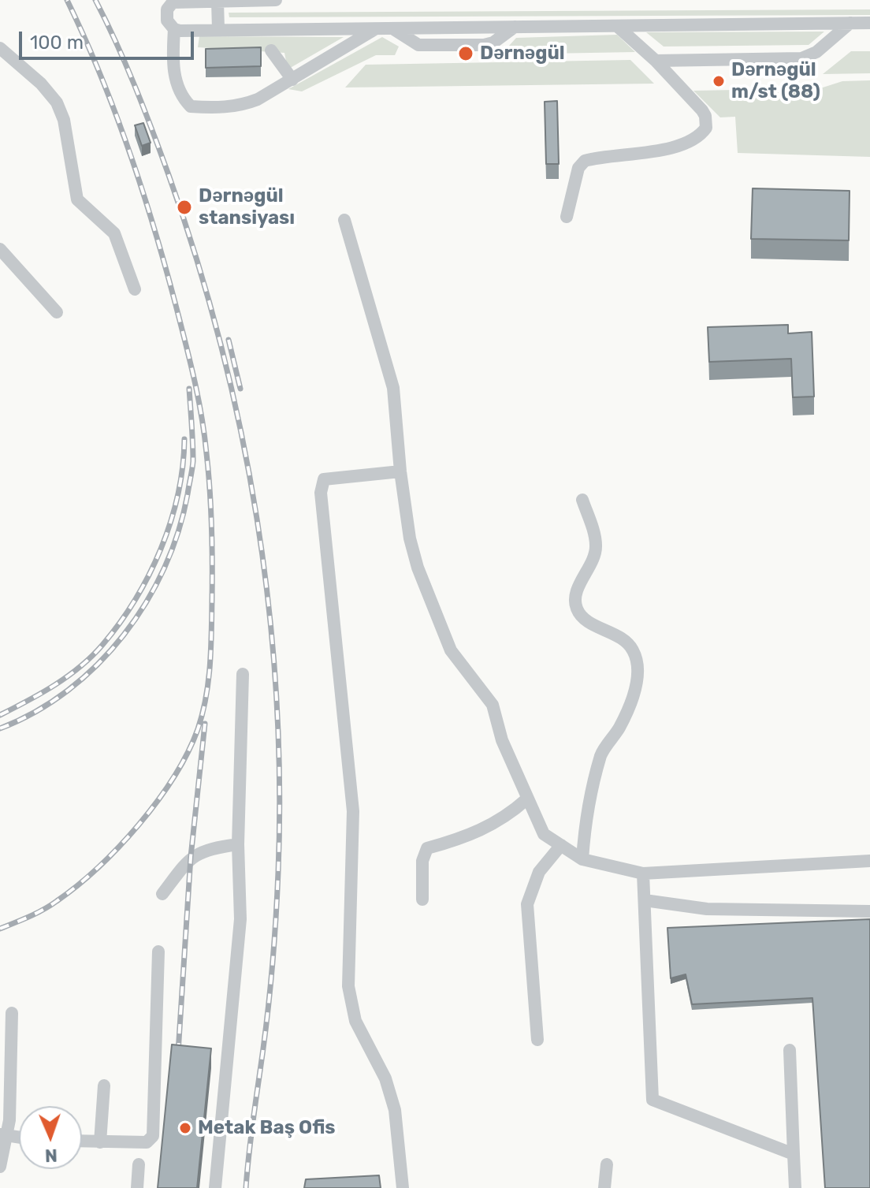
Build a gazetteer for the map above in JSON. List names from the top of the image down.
{
  "places": [
    "Dərnəgül",
    "Dərnəgül m/st (88)",
    "Dərnəgül stansiyası",
    "Metak Baş Ofis"
  ],
  "scale_bar": "100 m",
  "north": "bottom"
}
